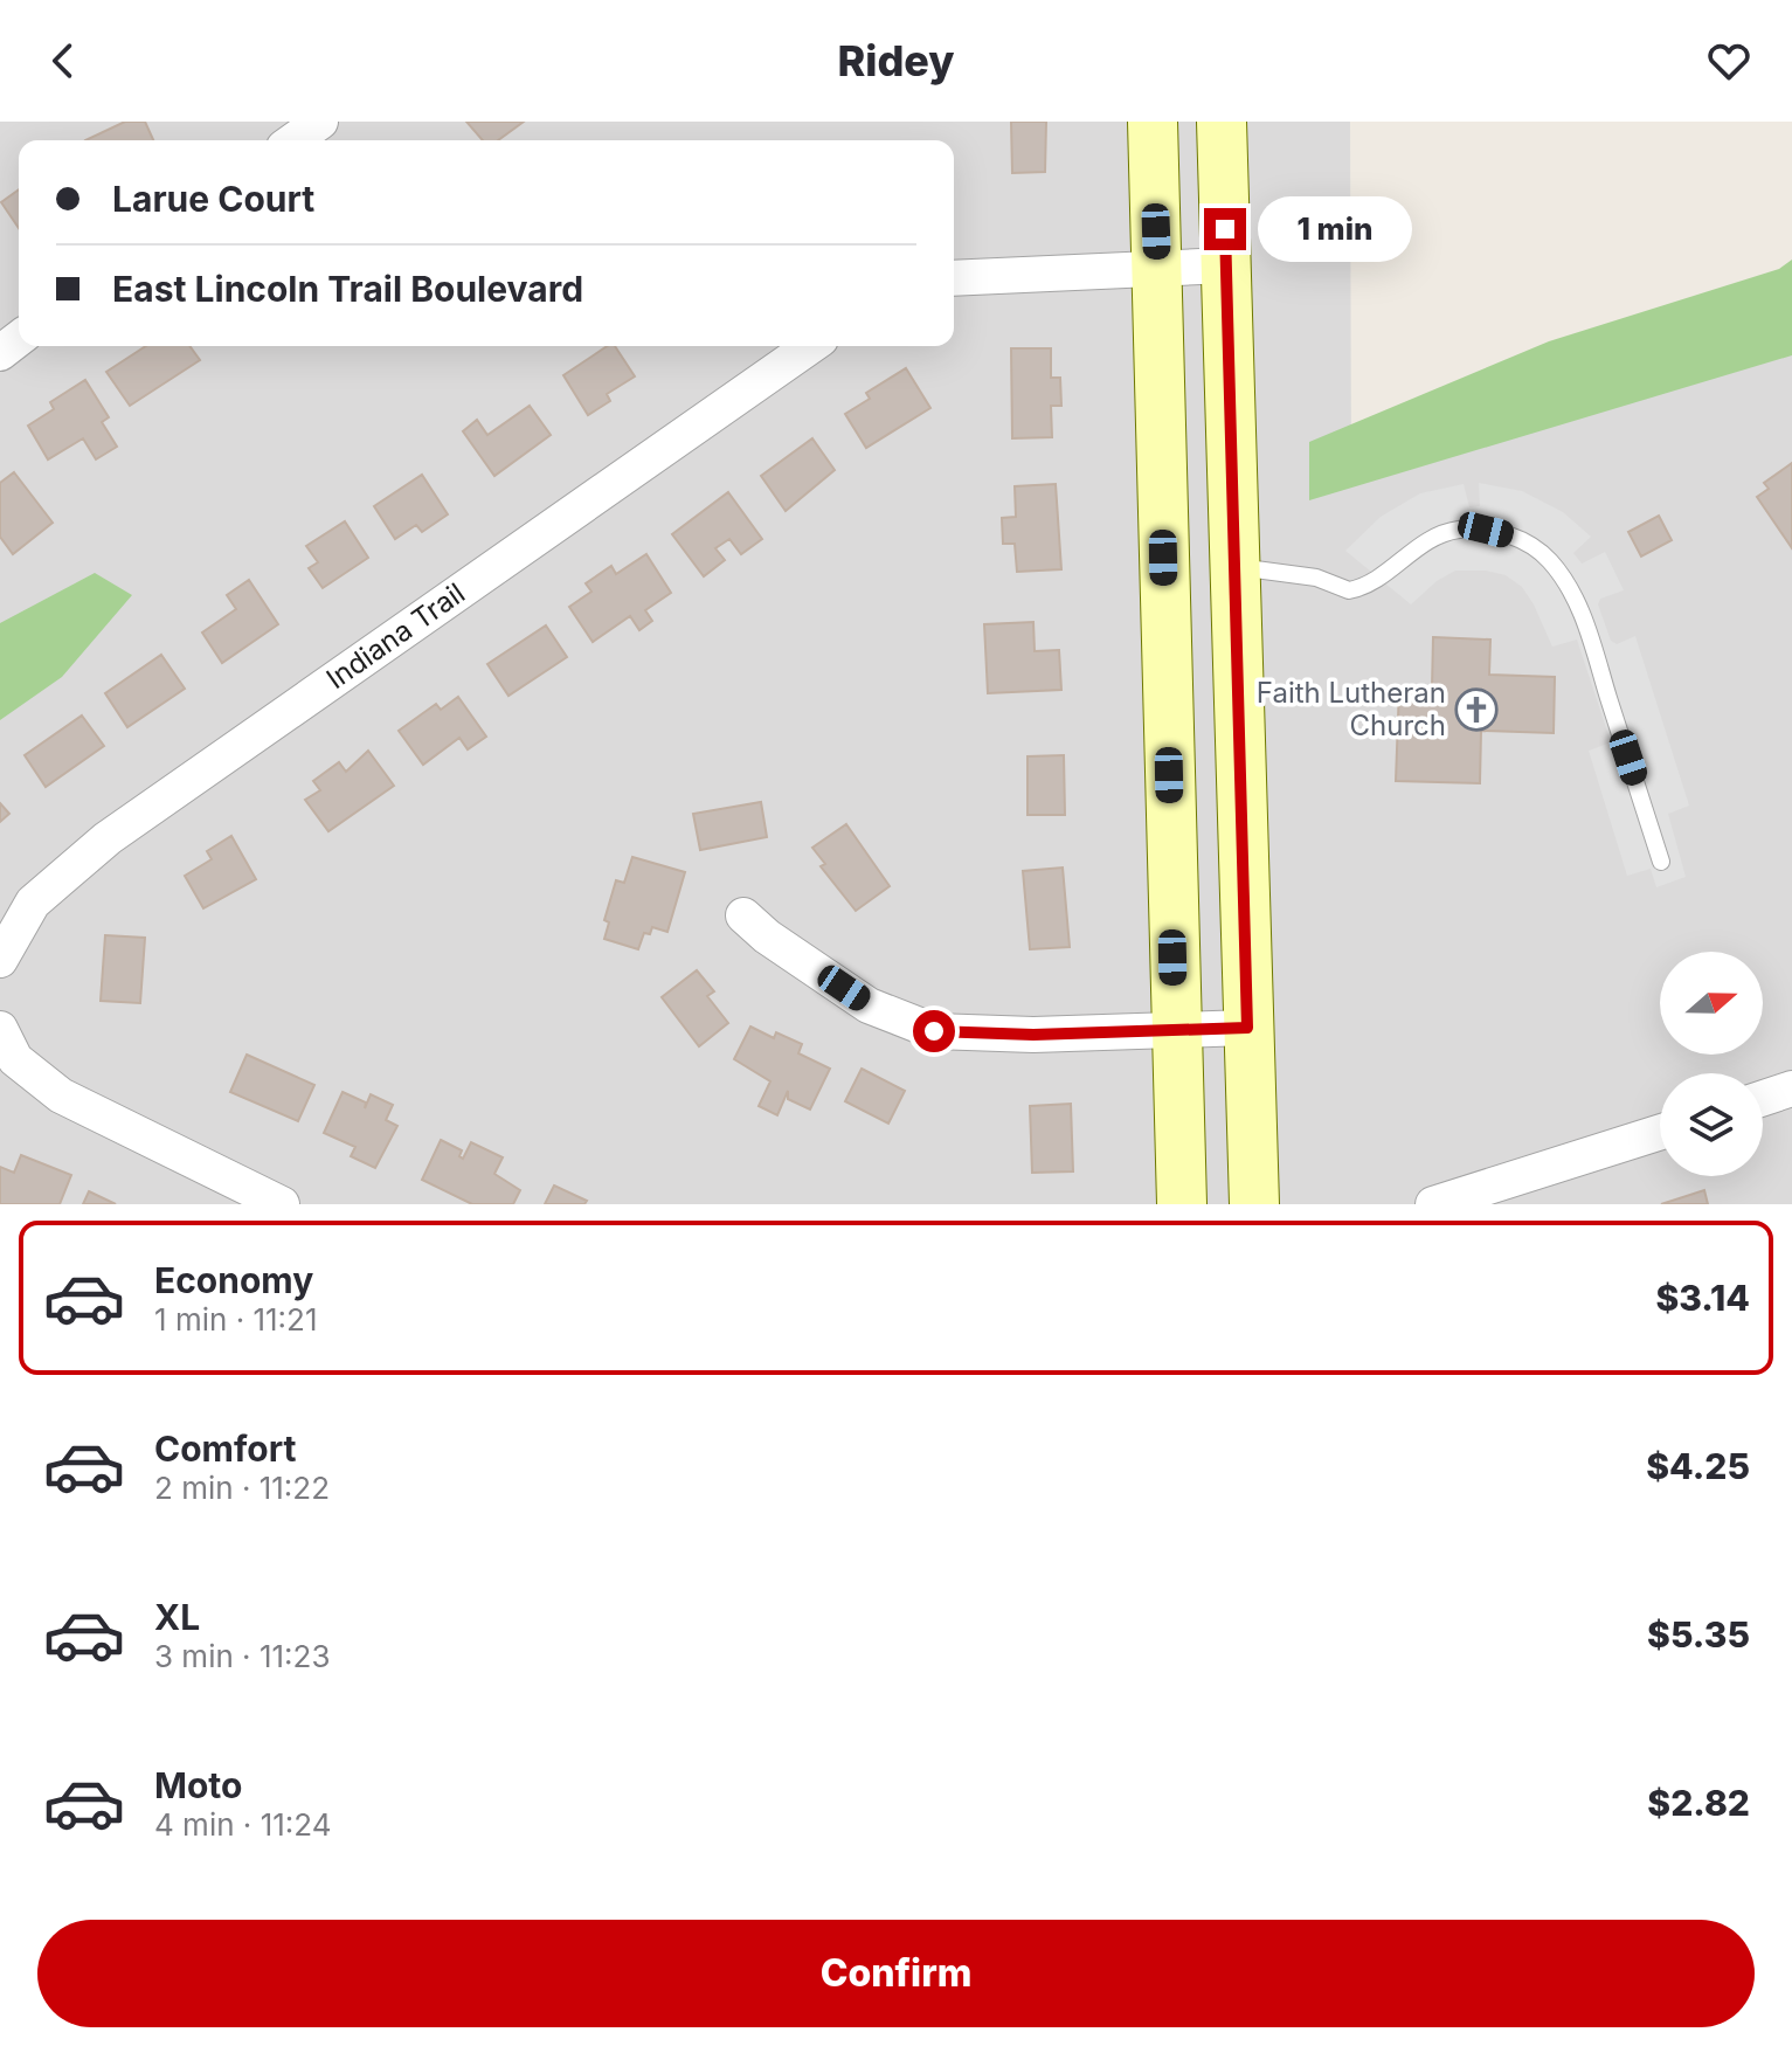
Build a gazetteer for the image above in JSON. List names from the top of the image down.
{
  "streets": {
    "street": ["Indiana Trail"]
  },
  "places": {
    "church": ["Faith Lutheran Church"]
  },
  "north": "right",
  "page": {
    "header": "Ridey",
    "banner": ["Larue Court", "East Lincoln Trail Boulevard"],
    "bubble": "1 min",
    "list": [
      {
        "name": "Economy",
        "note": "1 min · 11:21",
        "value": "$3.14"
      },
      {
        "name": "Comfort",
        "note": "2 min · 11:22",
        "value": "$4.25"
      },
      {
        "name": "XL",
        "note": "3 min · 11:23",
        "value": "$5.35"
      },
      {
        "name": "Moto",
        "note": "4 min · 11:24",
        "value": "$2.82"
      }
    ],
    "buttons": "Confirm"
  }
}
